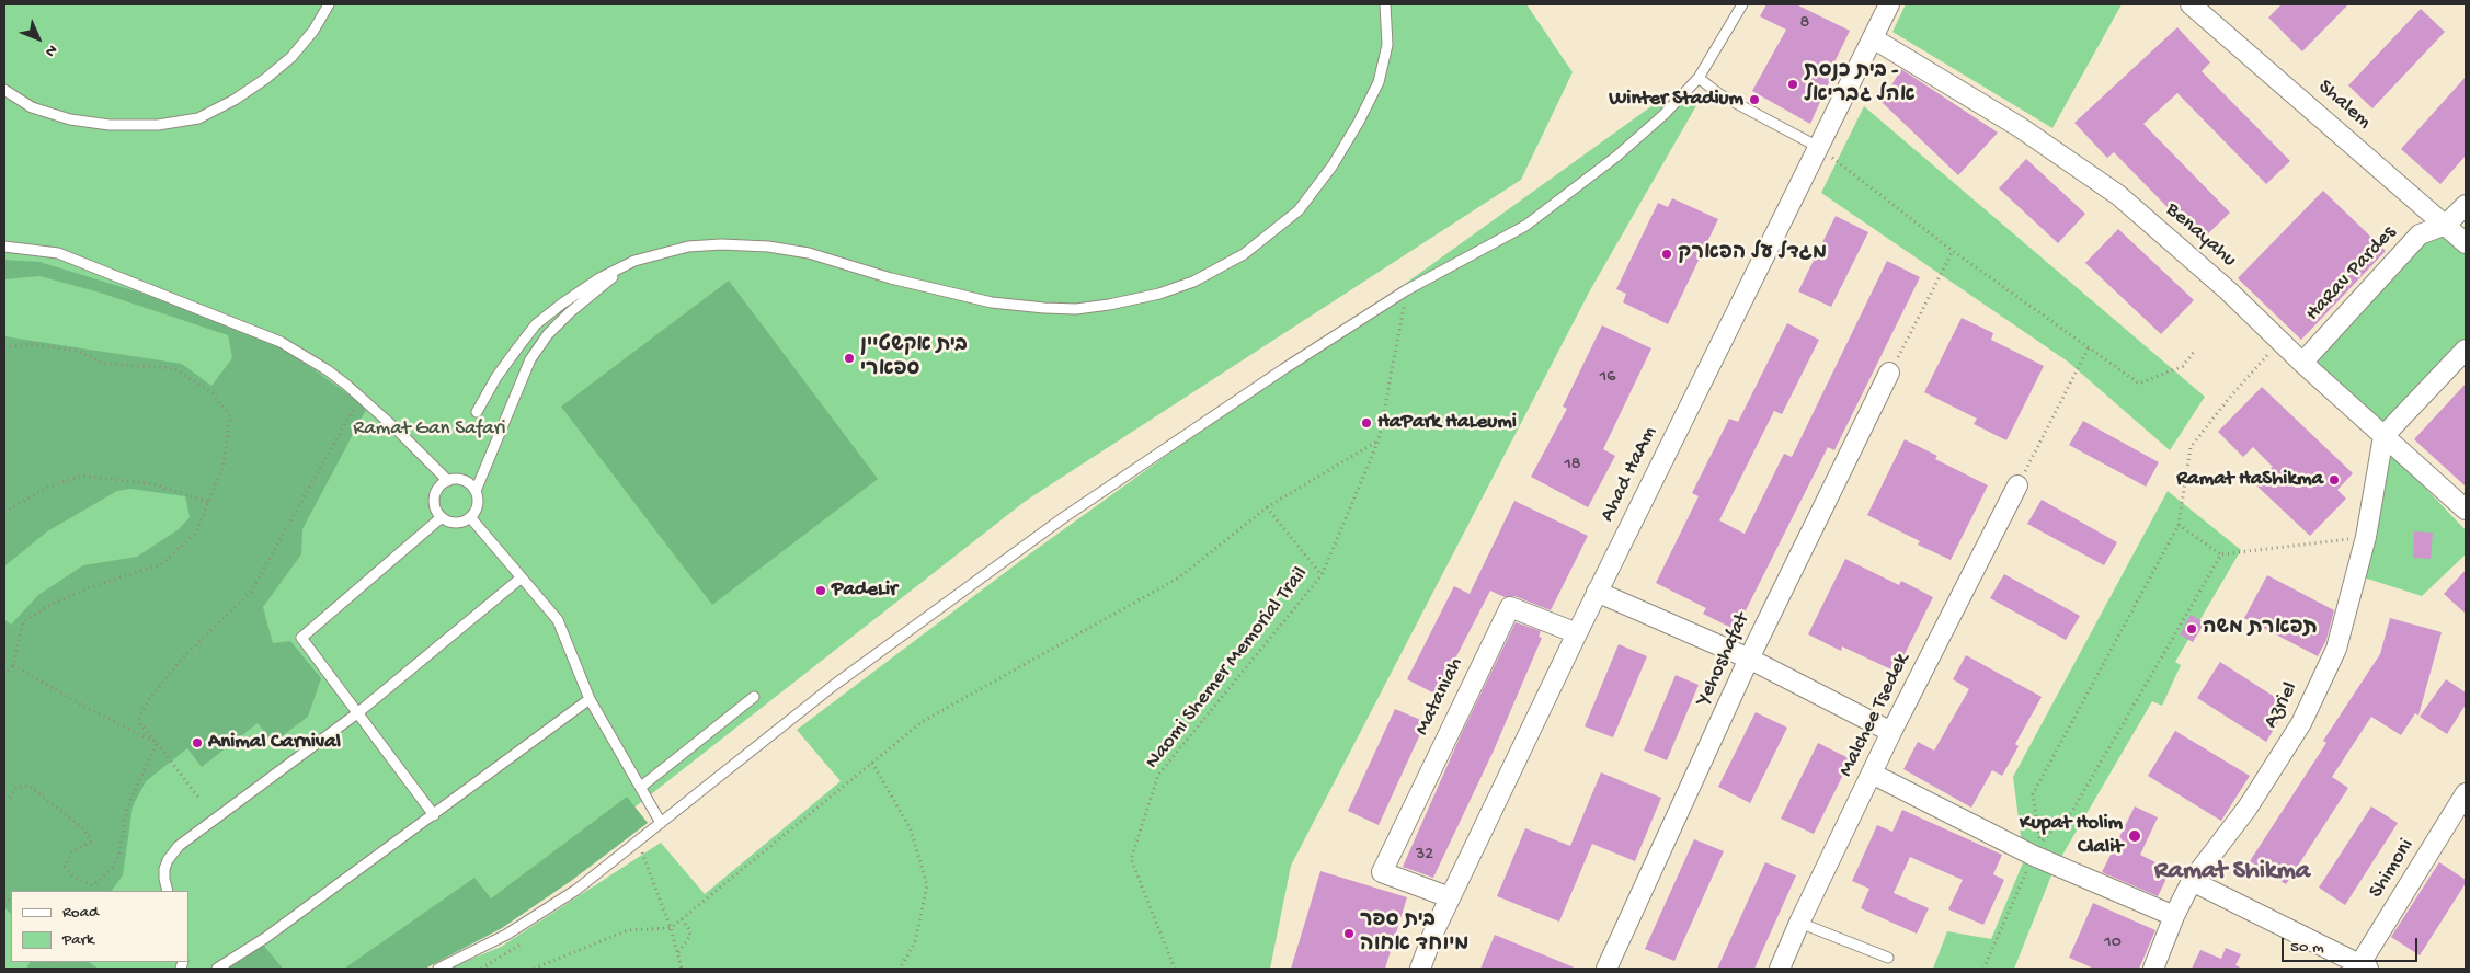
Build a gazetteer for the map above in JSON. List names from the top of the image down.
{
  "streets": {
    "street": [
      "Shalem",
      "Benayahu",
      "HaRav Pardes",
      "Ahad HaAm",
      "Yehoshafat",
      "Mataniah",
      "Azriel",
      "Malchee Tsedek",
      "Shimoni"
    ],
    "path": ["Naomi Shemer Memorial Trail"]
  },
  "crossings": [
    ["Shalem", "HaRav Pardes"],
    ["Benayahu", "HaRav Pardes"],
    ["Benayahu", "Ahad HaAm"],
    ["Benayahu", "Azriel"],
    ["Ahad HaAm", "Mataniah"]
  ],
  "districts": ["Ramat Shikma"],
  "parks": ["Ramat Gan Safari"],
  "places": [
    "בית כנסת - אהל גבריאל",
    "Winter Stadium",
    "מגדל על הפארק",
    "בית אקשטיין ספארי",
    "HaPark HaLeumi",
    "Ramat HaShikma",
    "PadeLir",
    "תפארת משה",
    "Animal Carnival",
    "Kupat Holim Clalit",
    "בית ספר מיוחד אחוה"
  ],
  "house_numbers": [
    "8",
    "16",
    "18",
    "32",
    "10"
  ],
  "legend": ["Road", "Park"],
  "scale_bar": "50 m",
  "north": "bottom right"
}
